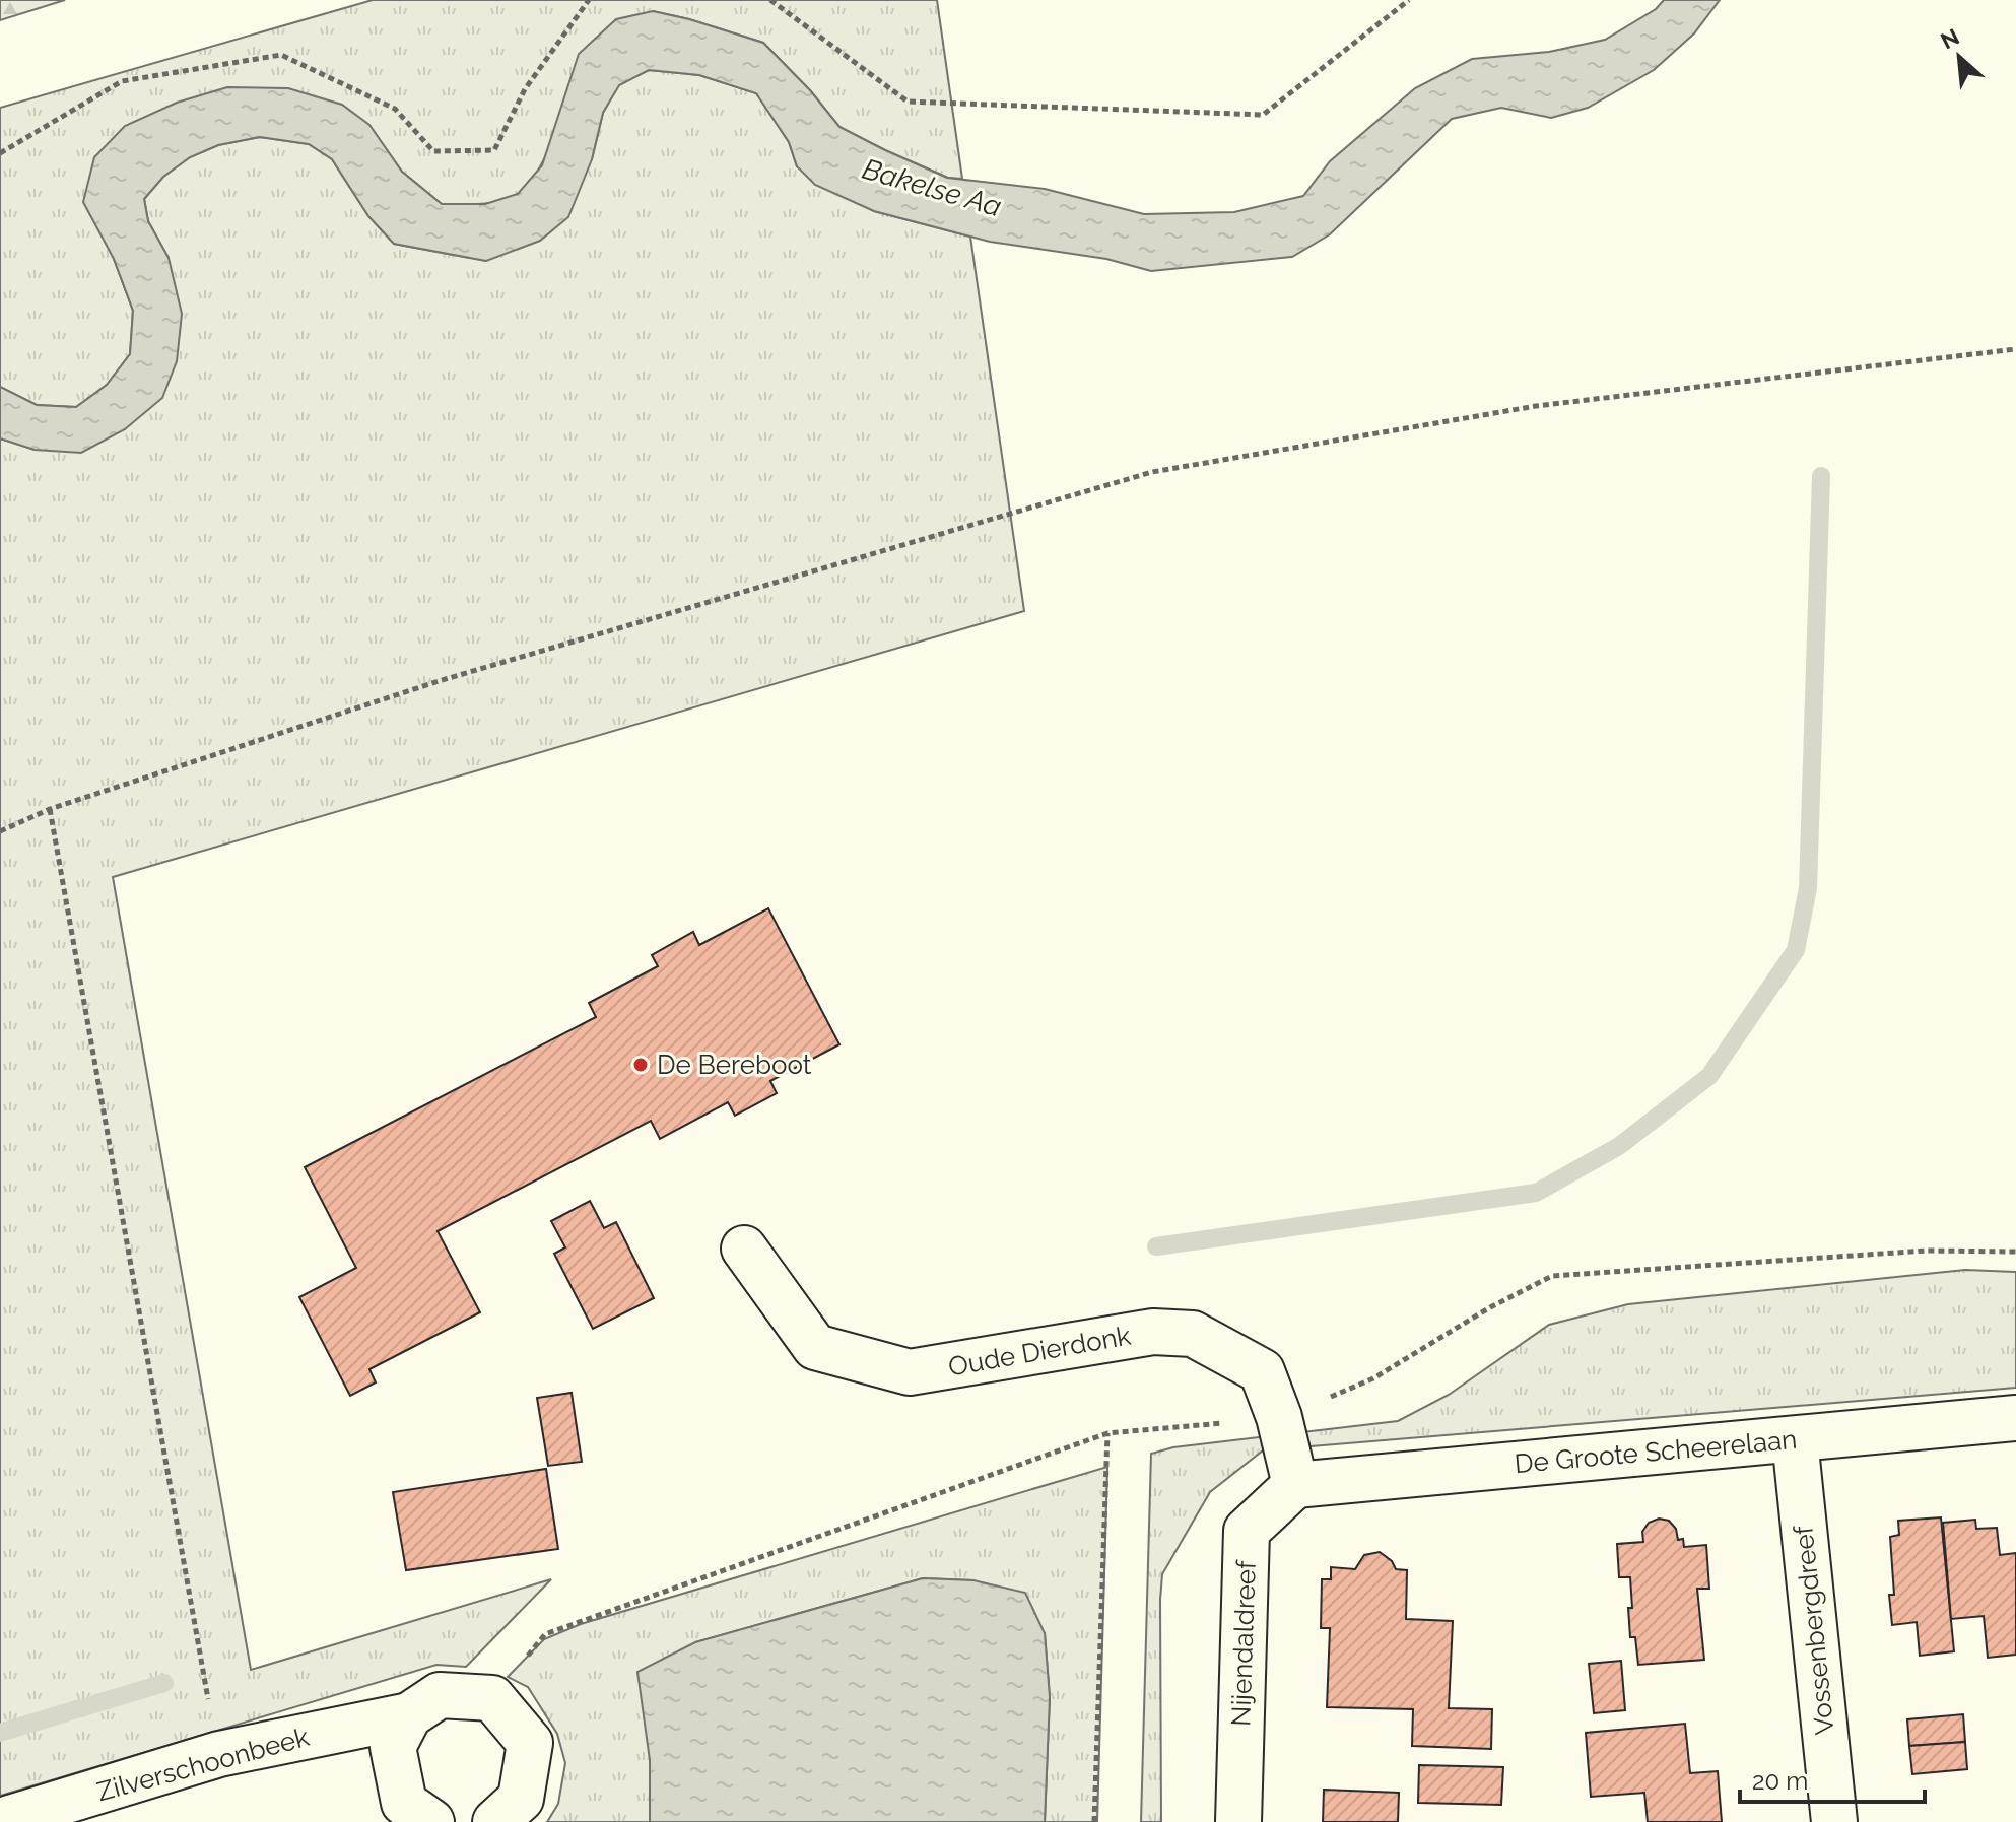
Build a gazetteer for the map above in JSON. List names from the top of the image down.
{
  "streets": {
    "street": [
      "Oude Dierdonk",
      "De Groote Scheerelaan",
      "Vossenbergdreef",
      "Nijendaldreef",
      "Zilverschoonbeek"
    ]
  },
  "crossings": [
    ["Oude Dierdonk", "De Groote Scheerelaan"],
    ["Oude Dierdonk", "Nijendaldreef"],
    ["De Groote Scheerelaan", "Vossenbergdreef"],
    ["De Groote Scheerelaan", "Nijendaldreef"]
  ],
  "water": ["Bakelse Aa"],
  "places": ["De Bereboot"],
  "scale_bar": "20 m",
  "north": "top left"
}
